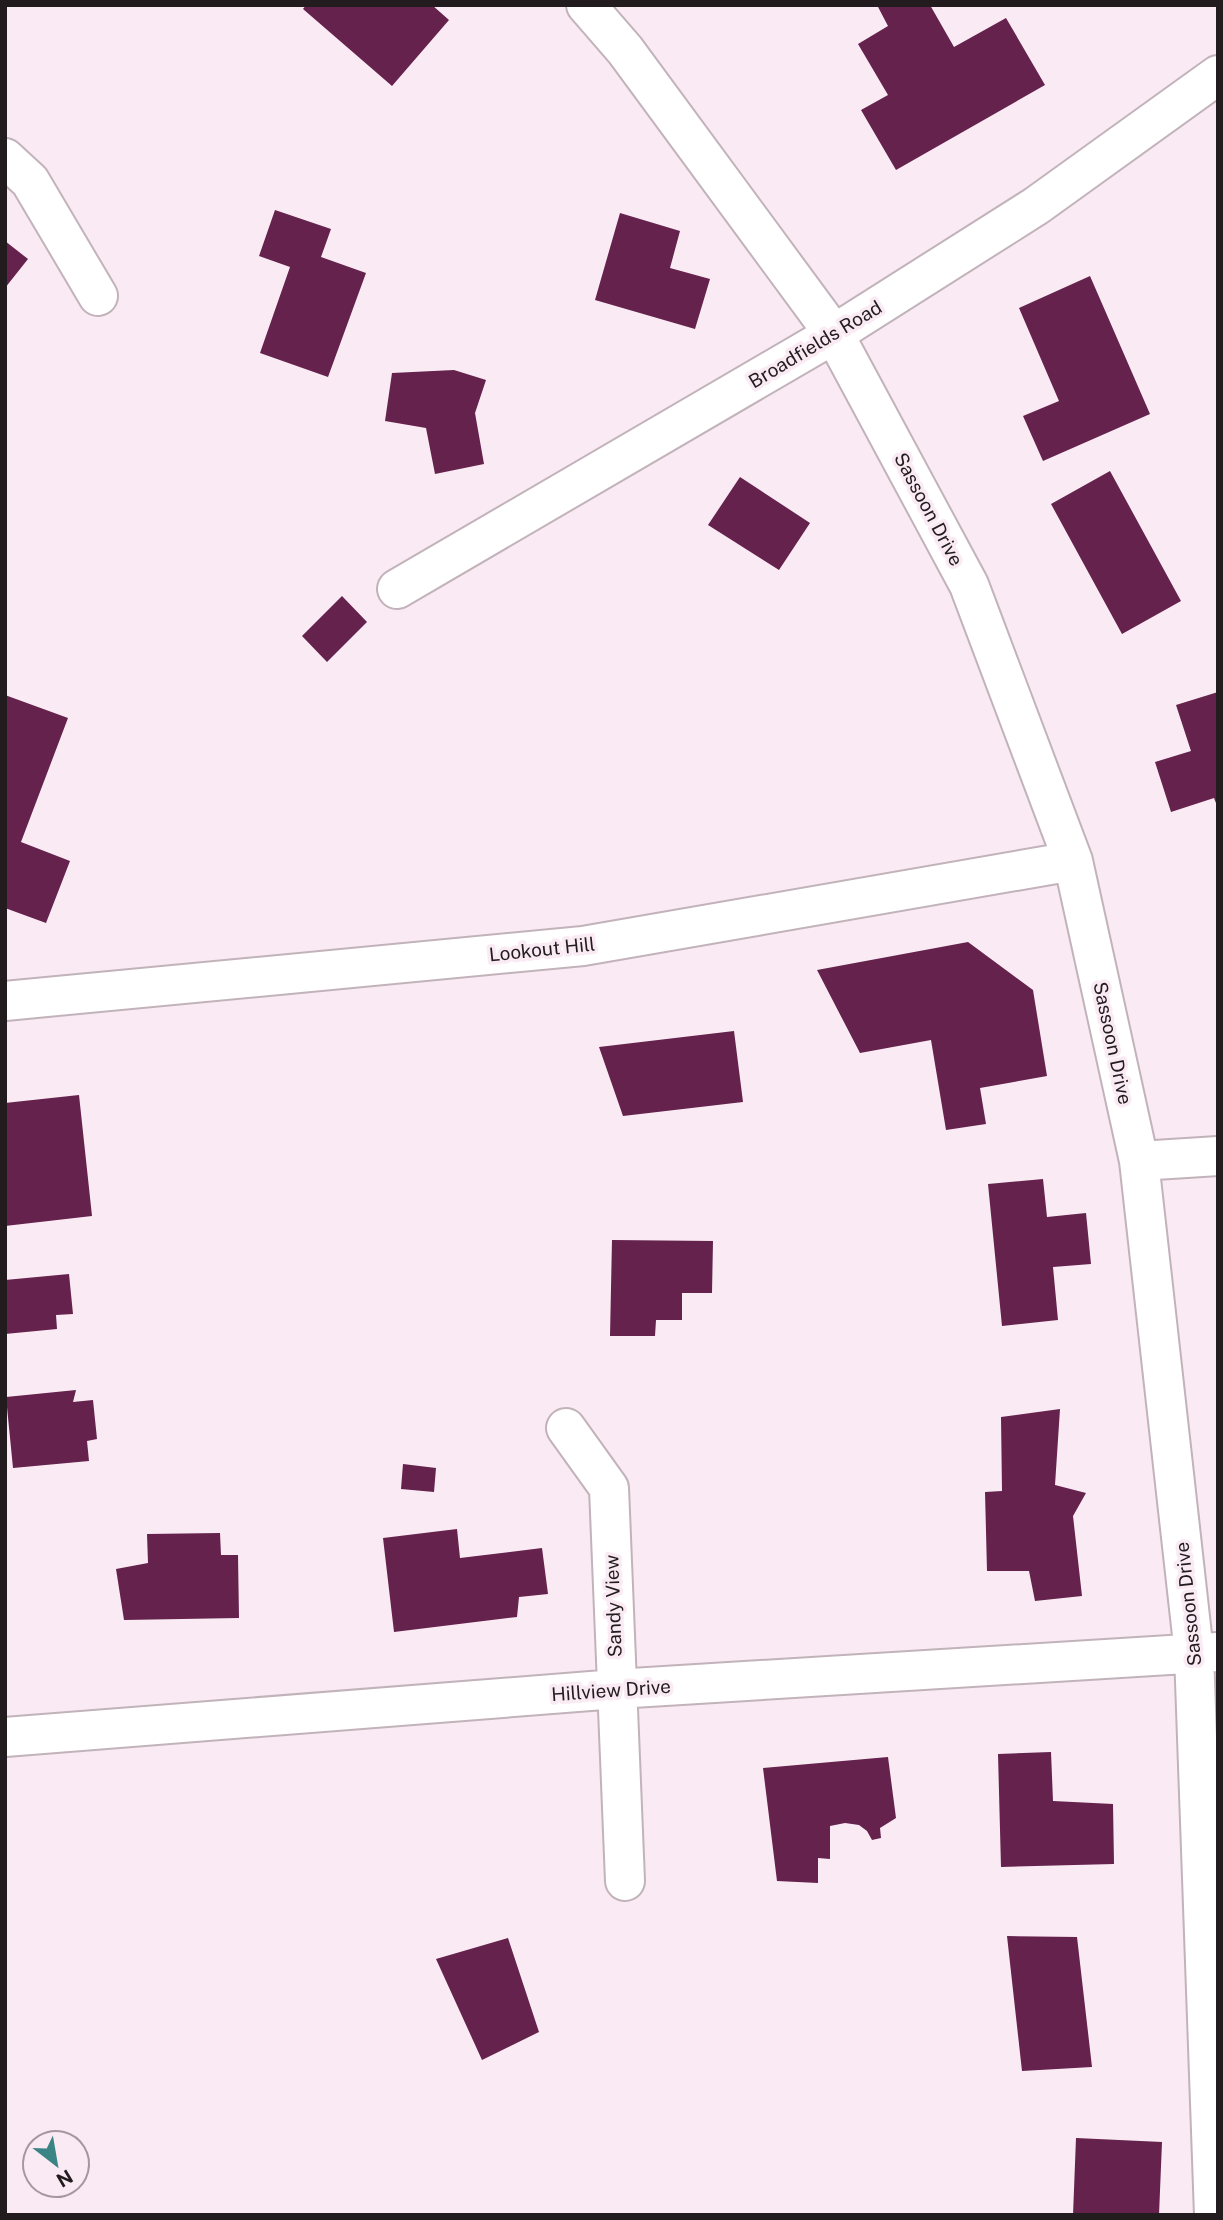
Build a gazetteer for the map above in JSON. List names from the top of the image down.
{
  "streets": {
    "street": [
      "Broadfields Road",
      "Sassoon Drive",
      "Lookout Hill",
      "Sandy View",
      "Hillview Drive"
    ]
  },
  "crossings": [
    ["Broadfields Road", "Sassoon Drive"],
    ["Sassoon Drive", "Lookout Hill"],
    ["Sassoon Drive", "Hillview Drive"],
    ["Sandy View", "Hillview Drive"]
  ],
  "north": "bottom right"
}
